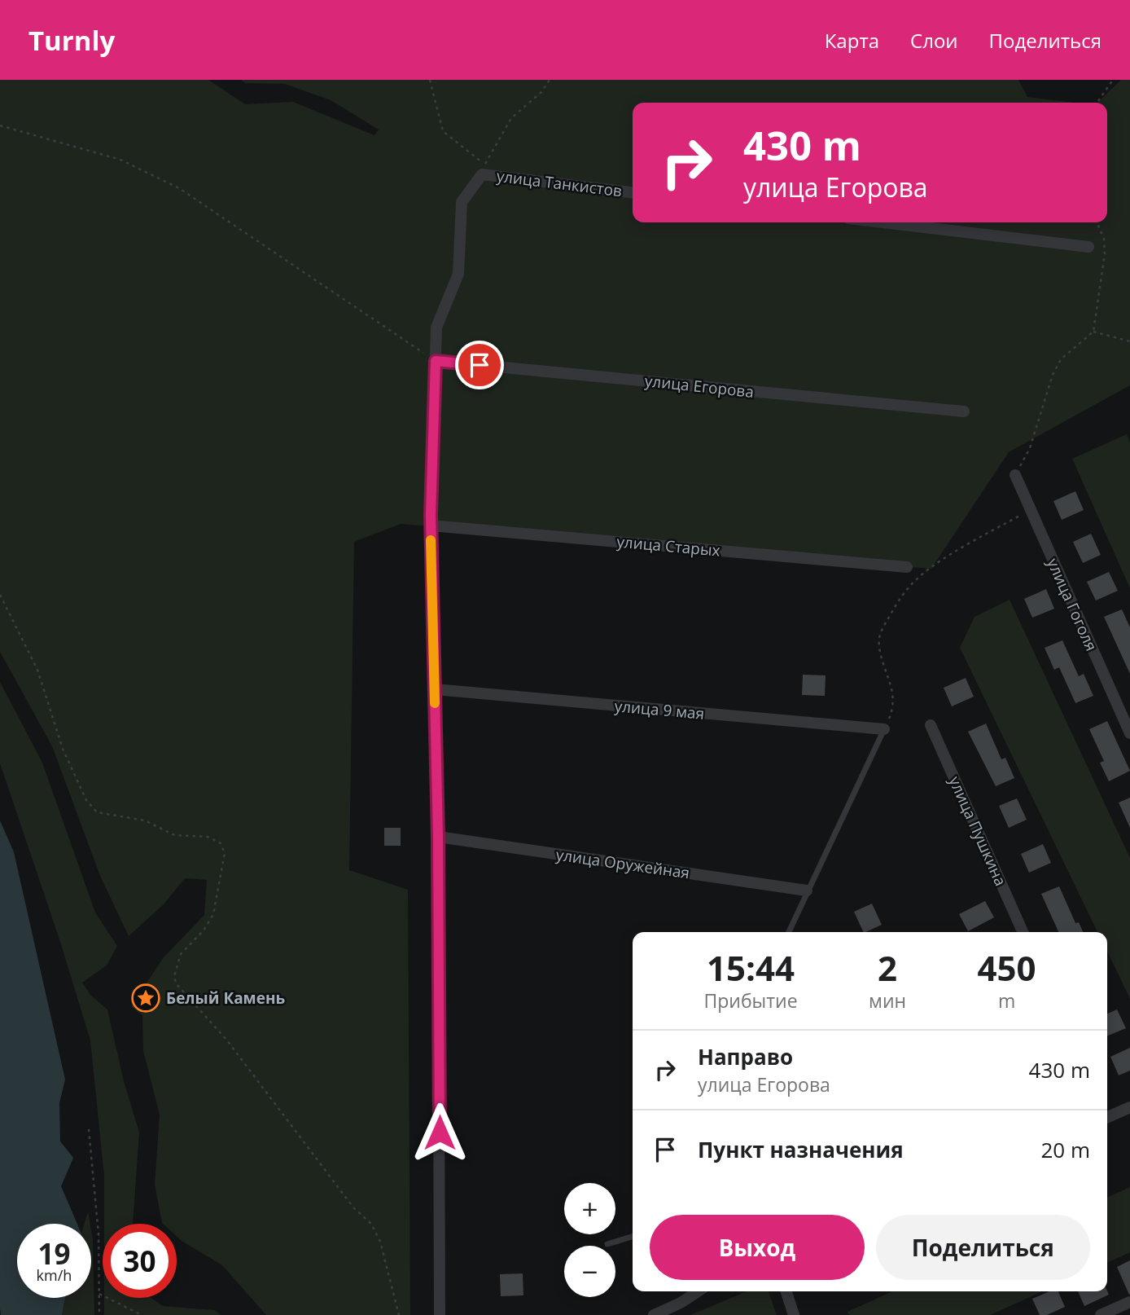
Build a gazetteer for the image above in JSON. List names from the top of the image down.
{
  "streets": {
    "street": [
      "улица Танкистов",
      "улица Егорова",
      "улица Старых",
      "улица Гоголя",
      "улица 9 мая",
      "улица Пушкина",
      "улица Оружейная"
    ]
  },
  "crossings": [
    ["улица Танкистов", "улица Егорова"]
  ],
  "places": {
    "place": ["Белый Камень"]
  },
  "page": {
    "header": "Turnly",
    "nav": ["Карта", "Слои", "Поделиться"],
    "turn": ["430 m", "улица Егорова"],
    "eta": [
      "15:44",
      "Прибытие",
      "2",
      "мин",
      "450",
      "m"
    ],
    "list": [
      {
        "name": "Направо",
        "note": "улица Егорова",
        "value": "430 m"
      },
      {
        "name": "Пункт назначения",
        "value": "20 m"
      }
    ],
    "map_buttons": ["+", "−"],
    "buttons": ["Выход", "Поделиться"],
    "speed": "19 km/h",
    "limit": "30"
  }
}
